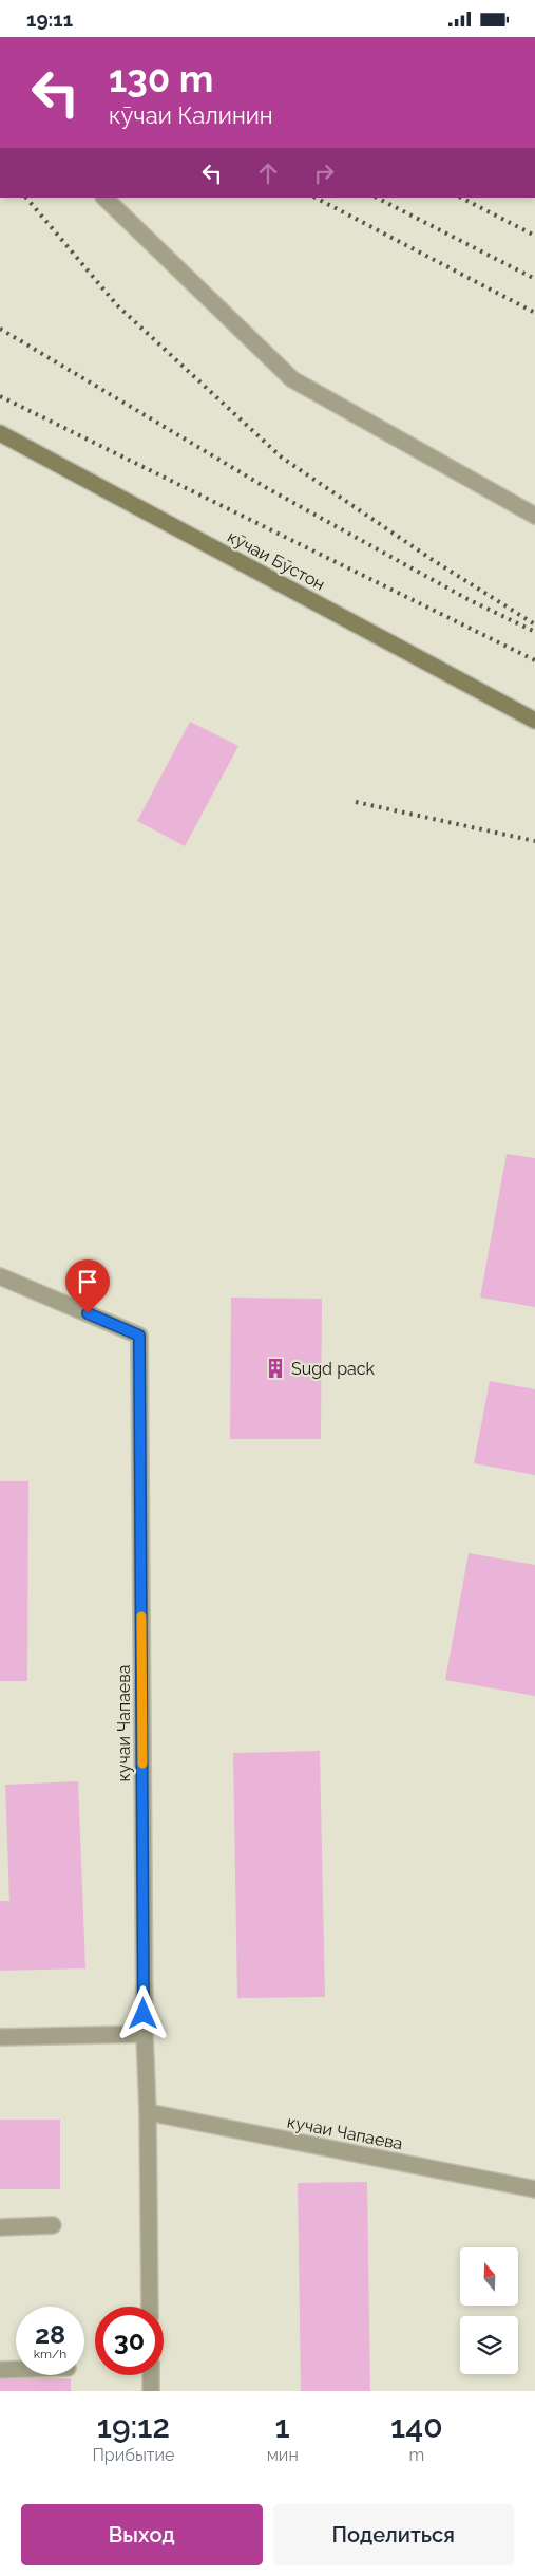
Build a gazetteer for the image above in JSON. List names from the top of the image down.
{
  "streets": {
    "main road": ["кӯчаи Бӯстон"],
    "street": ["кучаи Чапаева"]
  },
  "places": {
    "building": ["Sugd pack"]
  },
  "north": "top",
  "page": {
    "status": "19:11",
    "turn": ["130 m", "кӯчаи Калинин"],
    "speed": "28 km/h",
    "limit": "30",
    "eta": [
      "19:12",
      "Прибытие",
      "1",
      "мин",
      "140",
      "m"
    ],
    "buttons": ["Выход", "Поделиться"]
  }
}
